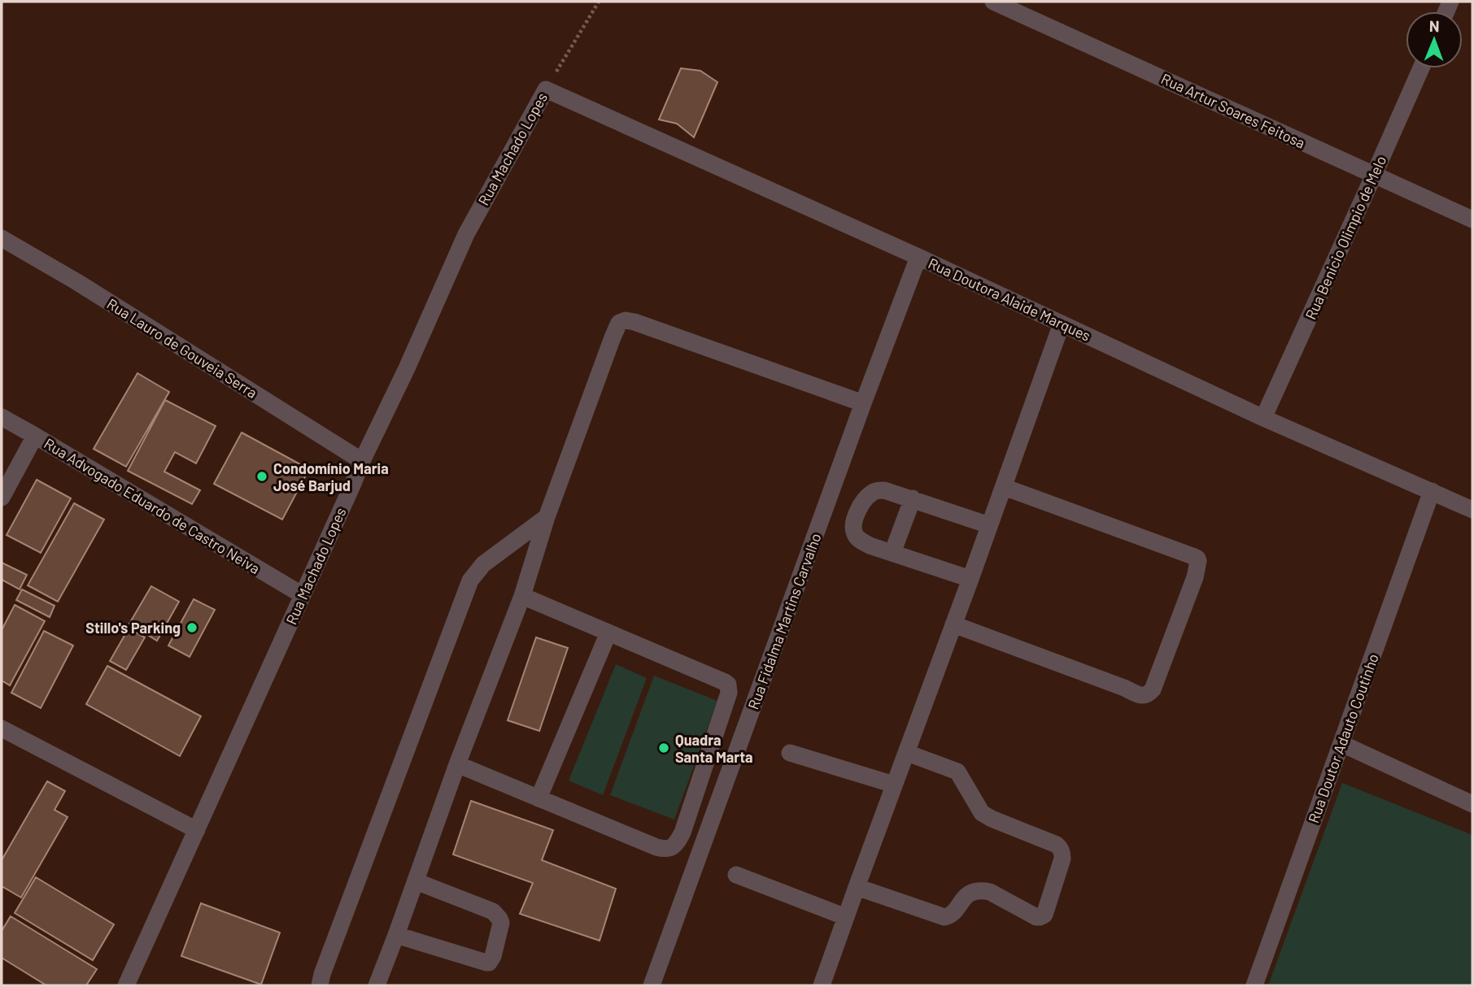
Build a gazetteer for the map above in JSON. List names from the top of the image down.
{
  "streets": {
    "street": [
      "Rua Artur Soares Feitosa",
      "Rua Machado Lopes",
      "Rua Benicio Olimpio de Melo",
      "Rua Doutora Alaide Marques",
      "Rua Lauro de Gouveia Serra",
      "Rua Advogado Eduardo de Castro Neiva",
      "Rua Fidalma Martins Carvalho",
      "Rua Doutor Adauto Coutinho"
    ]
  },
  "crossings": [
    ["Rua Artur Soares Feitosa", "Rua Benicio Olimpio de Melo"],
    ["Rua Machado Lopes", "Rua Doutora Alaide Marques"],
    ["Rua Machado Lopes", "Rua Lauro de Gouveia Serra"],
    ["Rua Machado Lopes", "Rua Advogado Eduardo de Castro Neiva"],
    ["Rua Benicio Olimpio de Melo", "Rua Doutora Alaide Marques"],
    ["Rua Doutora Alaide Marques", "Rua Fidalma Martins Carvalho"],
    ["Rua Doutora Alaide Marques", "Rua Doutor Adauto Coutinho"]
  ],
  "places": ["Condomínio Maria José Barjud", "Stillo's Parking", "Quadra Santa Marta"],
  "north": "top"
}
